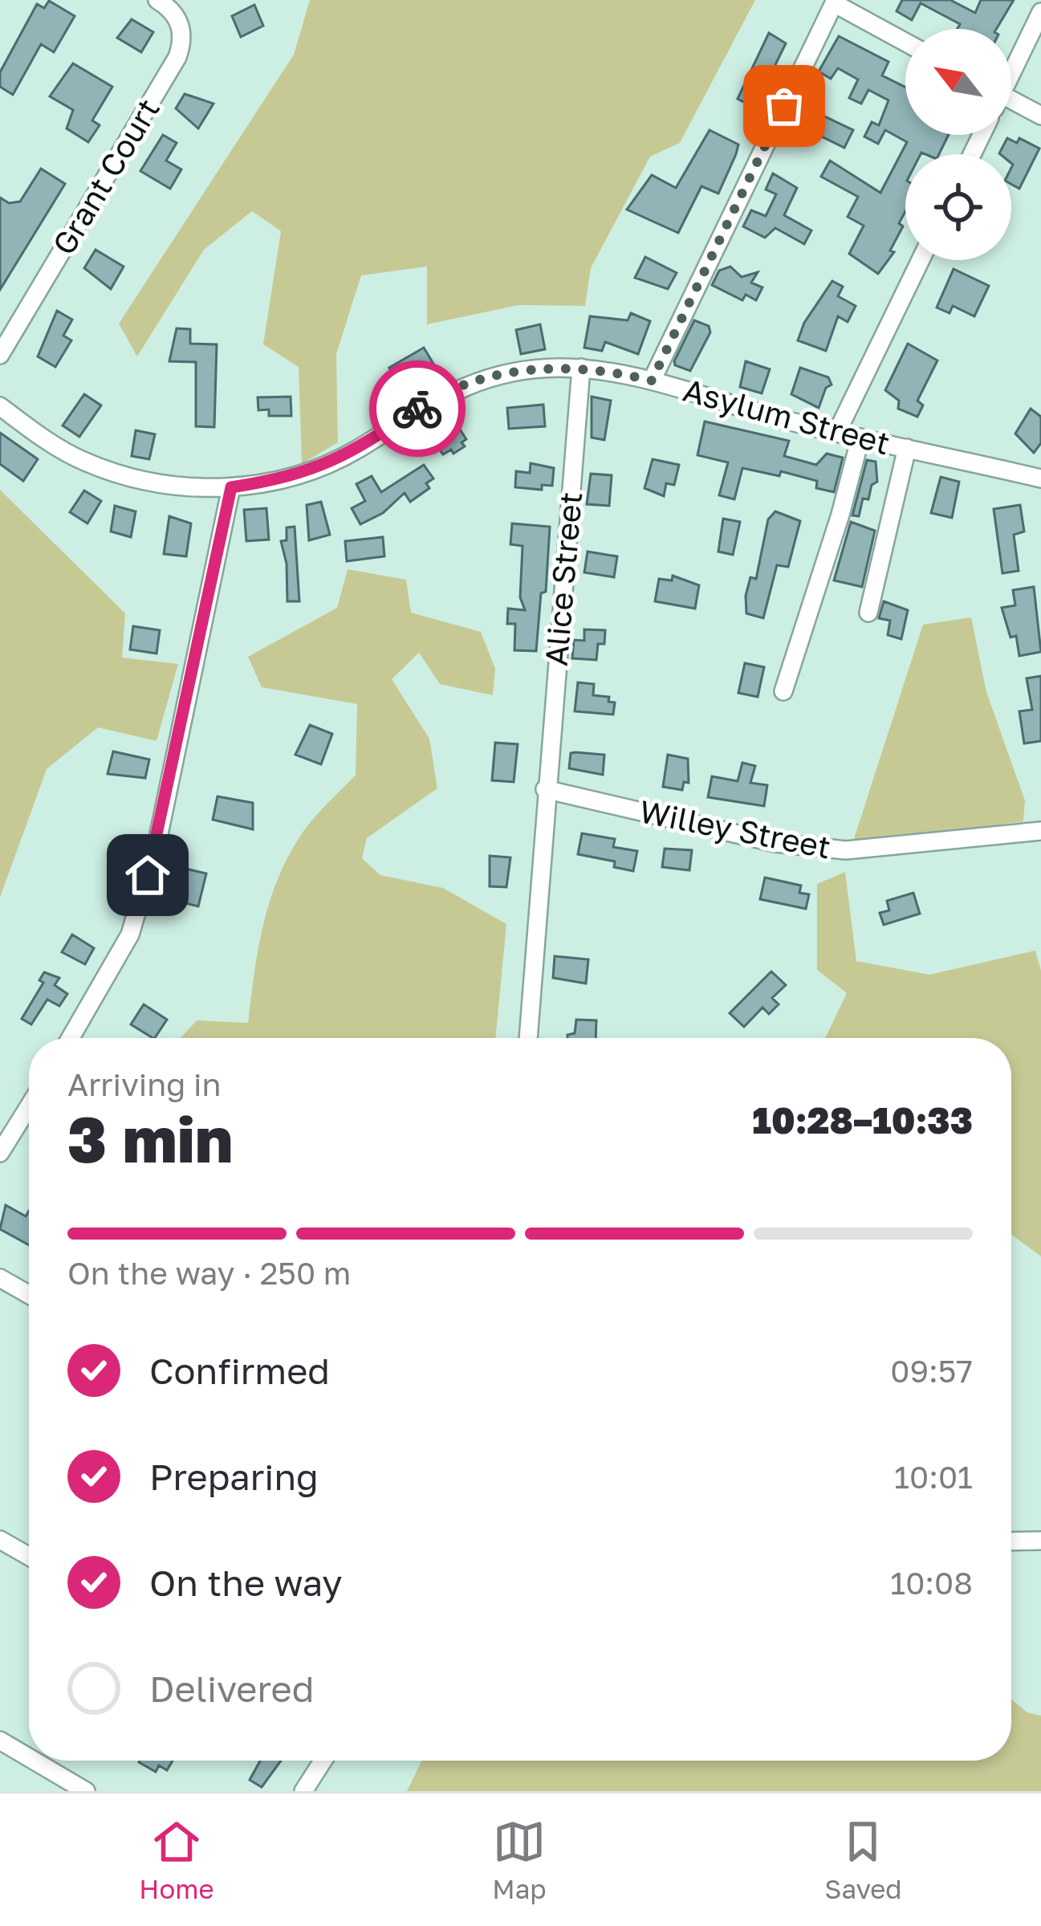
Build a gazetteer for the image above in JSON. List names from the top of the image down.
{
  "streets": {
    "street": [
      "Grant Court",
      "Asylum Street",
      "Alice Street",
      "Willey Street"
    ]
  },
  "crossings": [
    ["Asylum Street", "Alice Street"],
    ["Alice Street", "Willey Street"]
  ],
  "north": "top left",
  "page": {
    "heading": ["3 min", "Arriving in", "10:28–10:33"],
    "bar": "On the way · 250 m",
    "list": [
      ["Confirmed", "09:57"],
      ["Preparing", "10:01"],
      ["On the way", "10:08"],
      "Delivered"
    ],
    "tabs": ["Home", "Map", "Saved"]
  }
}
